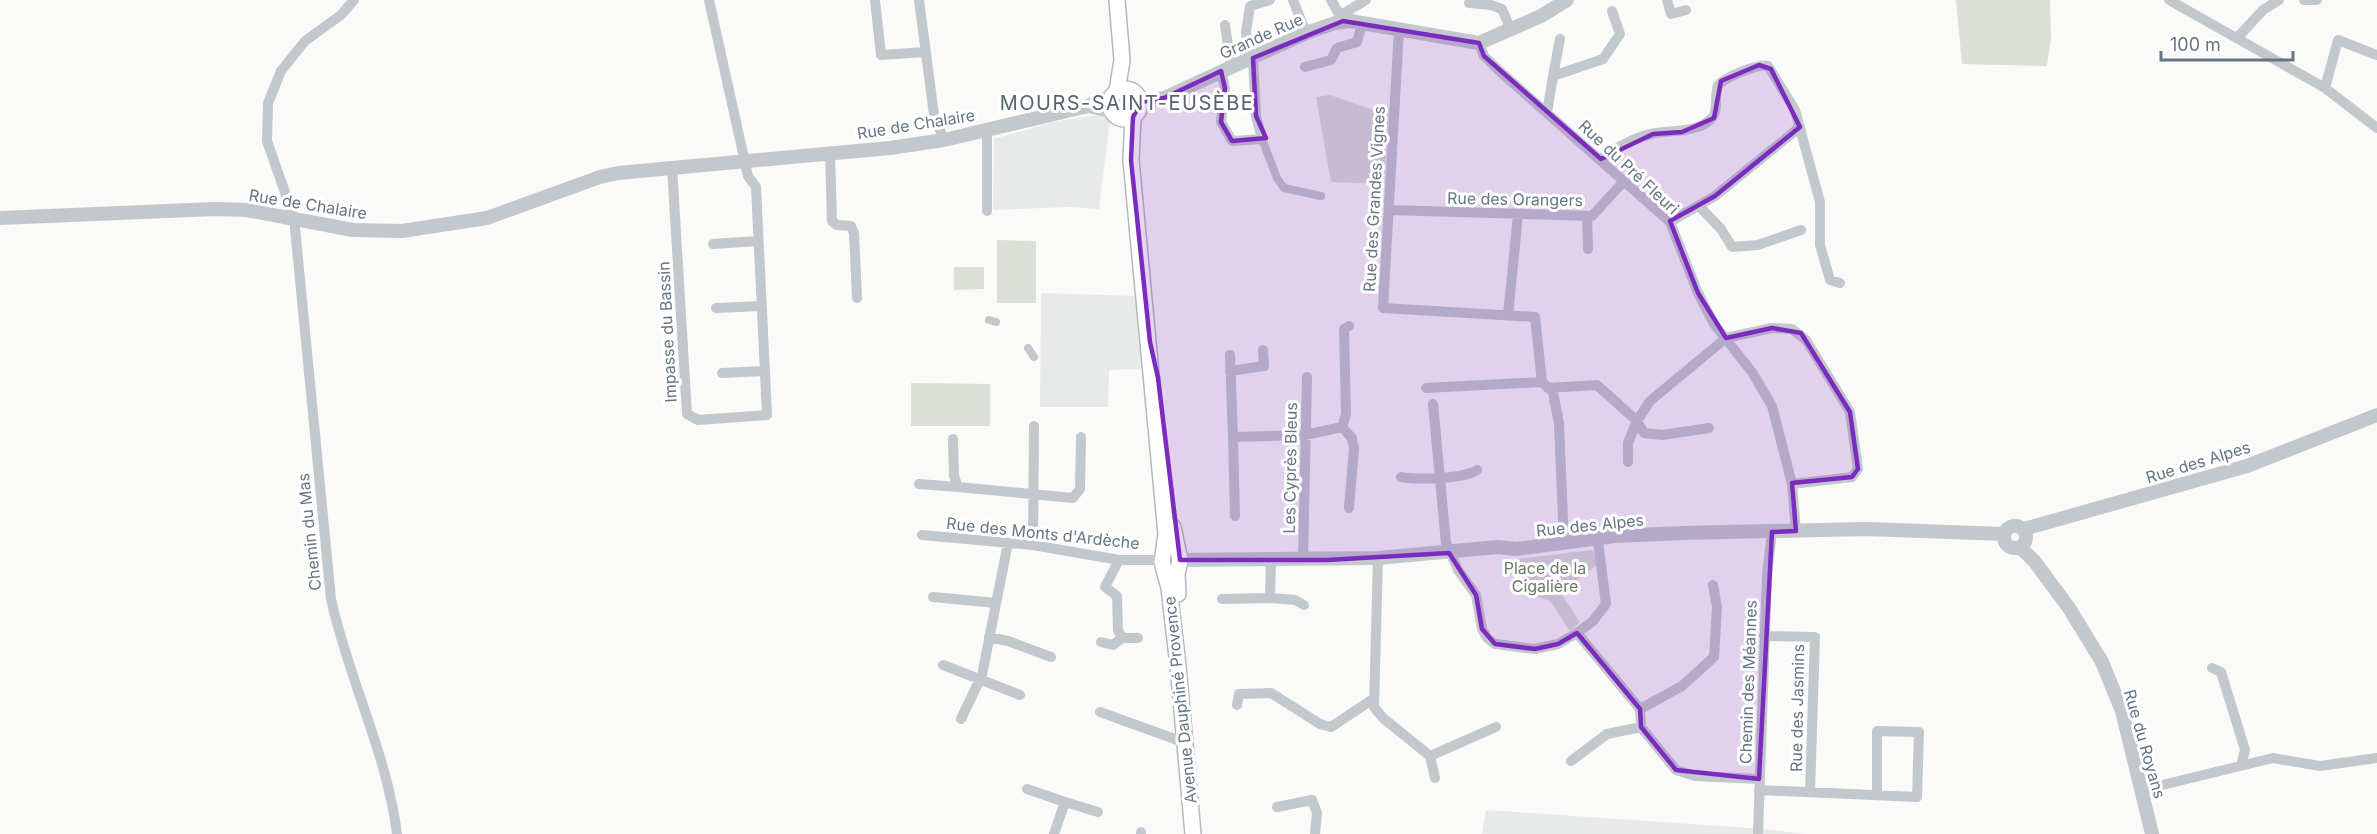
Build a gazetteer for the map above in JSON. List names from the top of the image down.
{
  "streets": {
    "main road": ["Avenue Dauphiné Provence"],
    "street": [
      "Grande Rue",
      "Rue de Chalaire",
      "Rue du Pré Fleuri",
      "Rue des Grandes Vignes",
      "Rue des Orangers",
      "Impasse du Bassin",
      "Rue des Alpes",
      "Les Cyprès Bleus",
      "Chemin du Mas",
      "Rue des Monts d'Ardèche",
      "Chemin des Méannes",
      "Rue des Jasmins",
      "Rue du Royans"
    ]
  },
  "crossings": [
    ["Grande Rue", "Rue du Pré Fleuri"],
    ["Grande Rue", "Rue des Grandes Vignes"],
    ["Rue de Chalaire", "Impasse du Bassin"],
    ["Rue de Chalaire", "Chemin du Mas"],
    ["Rue de Chalaire", "Avenue Dauphiné Provence"],
    ["Rue du Pré Fleuri", "Rue des Orangers"],
    ["Rue du Pré Fleuri", "Rue des Alpes"],
    ["Rue des Grandes Vignes", "Rue des Orangers"],
    ["Rue des Grandes Vignes", "Rue des Alpes"],
    ["Rue des Alpes", "Les Cyprès Bleus"],
    ["Rue des Alpes", "Rue des Monts d'Ardèche"],
    ["Rue des Alpes", "Chemin des Méannes"],
    ["Rue des Alpes", "Avenue Dauphiné Provence"],
    ["Rue des Alpes", "Rue du Royans"],
    ["Rue des Monts d'Ardèche", "Avenue Dauphiné Provence"],
    ["Chemin des Méannes", "Rue des Jasmins"]
  ],
  "districts": ["MOURS-SAINT-EUSÈBE"],
  "parks": ["Place de la Cigalière"],
  "scale_bar": "100 m"
}
